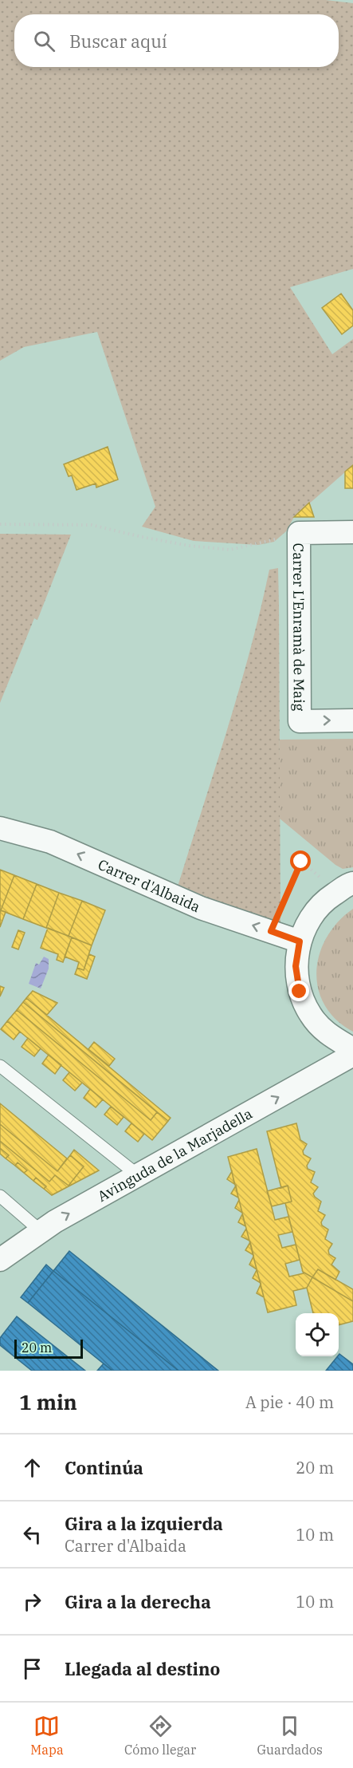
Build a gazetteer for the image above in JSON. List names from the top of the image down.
{
  "streets": {
    "street": ["Carrer L'Enramà de Maig", "Carrer d'Albaida", "Avinguda de la Marjadella"]
  },
  "one_way": ["Carrer L'Enramà de Maig", "Carrer d'Albaida", "Avinguda de la Marjadella"],
  "scale_bar": "20 m",
  "page": {
    "search": "Buscar aquí",
    "scale": "20 m",
    "heading": ["1 min", "A pie · 40 m"],
    "list": [
      ["Continúa", "20 m"],
      ["Gira a la izquierda", "Carrer d'Albaida", "10 m"],
      ["Gira a la derecha", "10 m"],
      "Llegada al destino"
    ],
    "nav": ["Mapa", "Cómo llegar", "Guardados"]
  }
}
